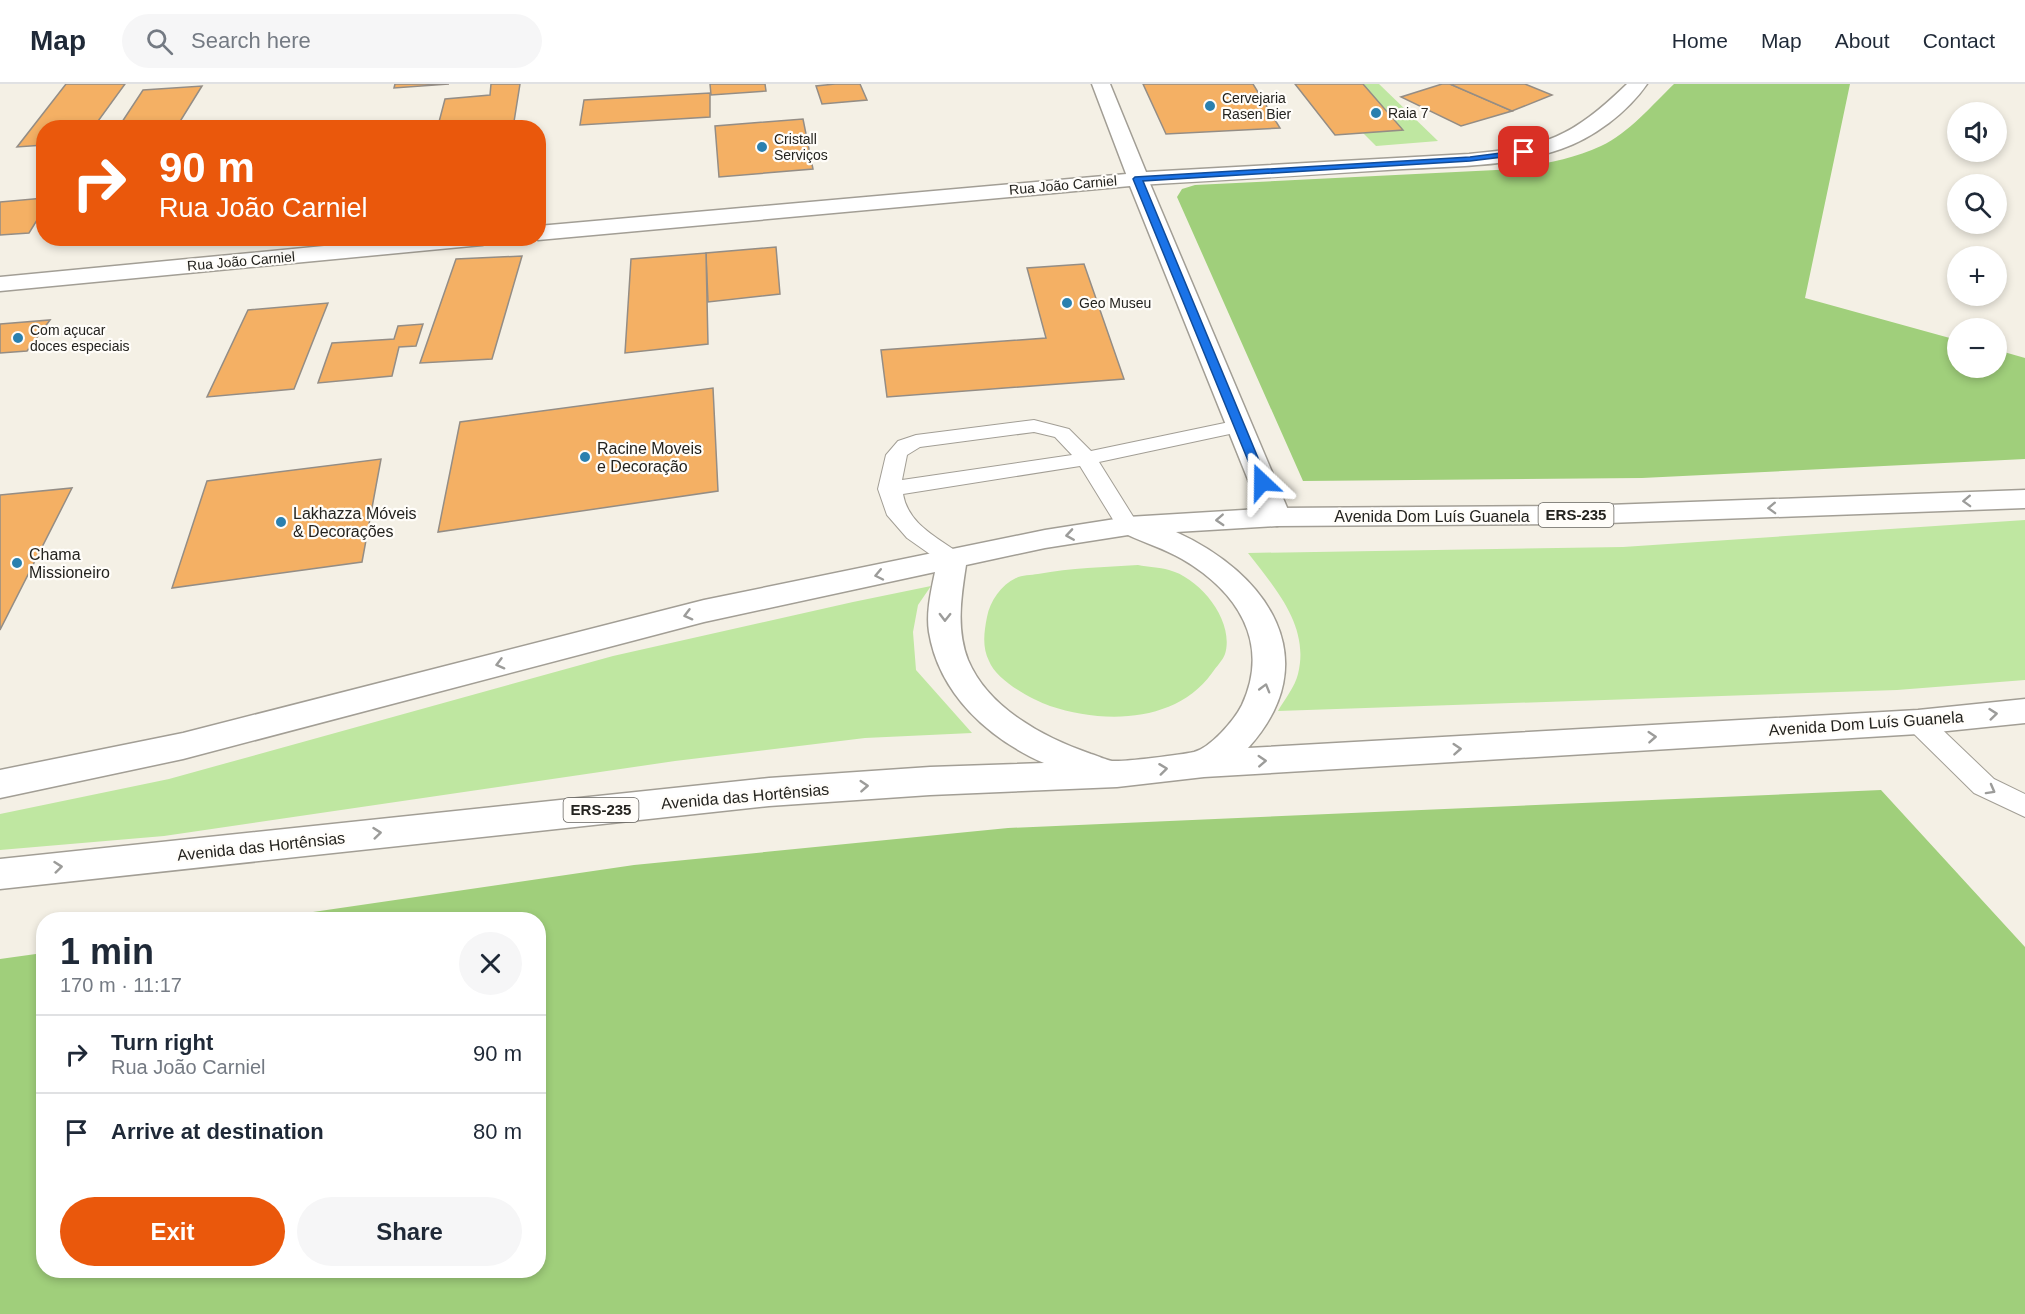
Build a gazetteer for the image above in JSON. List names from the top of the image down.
{
  "streets": {
    "main road": [
      "Rua João Carniel",
      "ERS-235",
      "Avenida Dom Luís Guanela",
      "Avenida das Hortênsias"
    ]
  },
  "crossings": [
    ["ERS-235", "Avenida Dom Luís Guanela"],
    ["Avenida Dom Luís Guanela", "Avenida das Hortênsias"]
  ],
  "places": [
    "Cervejaria Rasen Bier",
    "Raia 7",
    "Cristall Serviços",
    "Geo Museu",
    "Com açucar doces especiais",
    "Racine Moveis e Decoração",
    "Lakhazza Móveis & Decorações",
    "Chama Missioneiro"
  ],
  "page": {
    "header": "Map",
    "search": "Search here",
    "nav": [
      "Home",
      "Map",
      "About",
      "Contact"
    ],
    "map_buttons": ["+", "−"],
    "turn": ["90 m", "Rua João Carniel"],
    "heading": ["1 min", "170 m · 11:17"],
    "list": [
      {
        "name": "Turn right",
        "note": "Rua João Carniel",
        "value": "90 m"
      },
      {
        "name": "Arrive at destination",
        "value": "80 m"
      }
    ],
    "buttons": ["Exit", "Share"]
  }
}
